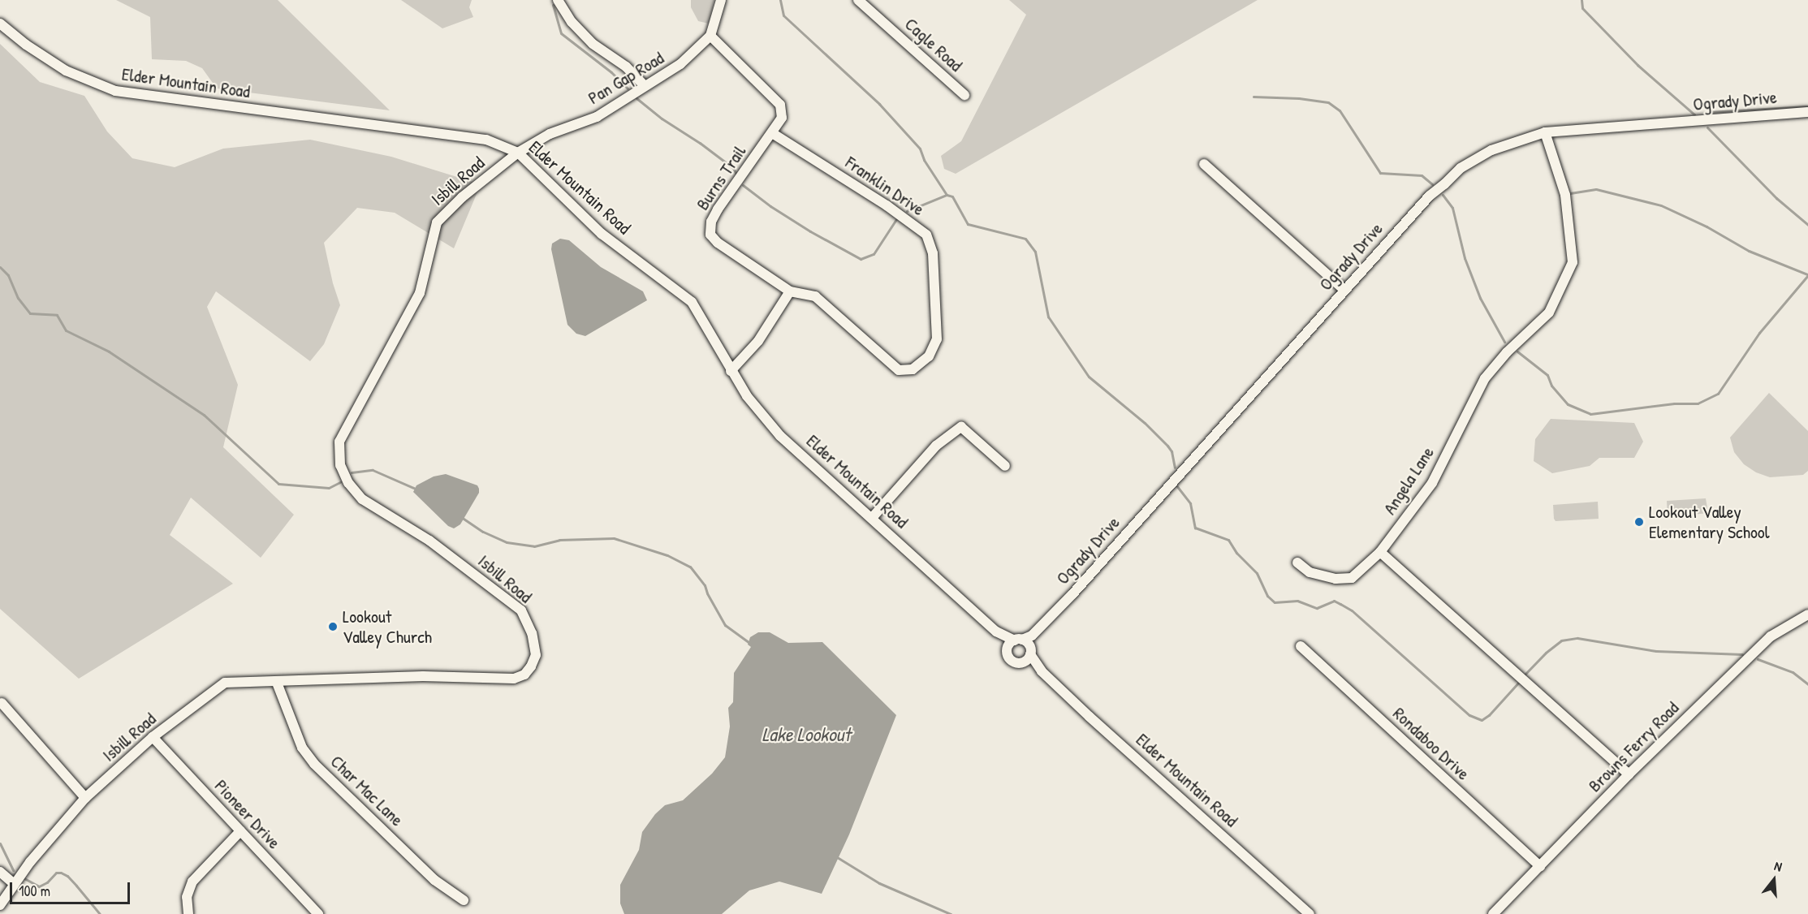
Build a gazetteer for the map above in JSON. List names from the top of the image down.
{
  "streets": {
    "street": [
      "Cagle Road",
      "Pan Gap Road",
      "Elder Mountain Road",
      "Ogrady Drive",
      "Burns Trail",
      "Isbill Road",
      "Franklin Drive",
      "Angela Lane",
      "Rondaboo Drive",
      "Browns Ferry Road",
      "Char Mac Lane",
      "Pioneer Drive"
    ]
  },
  "crossings": [
    ["Pan Gap Road", "Elder Mountain Road"],
    ["Pan Gap Road", "Isbill Road"],
    ["Elder Mountain Road", "Ogrady Drive"],
    ["Elder Mountain Road", "Isbill Road"],
    ["Ogrady Drive", "Angela Lane"],
    ["Burns Trail", "Franklin Drive"],
    ["Isbill Road", "Char Mac Lane"],
    ["Isbill Road", "Pioneer Drive"],
    ["Rondaboo Drive", "Browns Ferry Road"]
  ],
  "water": ["Lake Lookout"],
  "places": ["Lookout Valley Elementary School", "Lookout Valley Church"],
  "scale_bar": "100 m",
  "north": "top"
}
